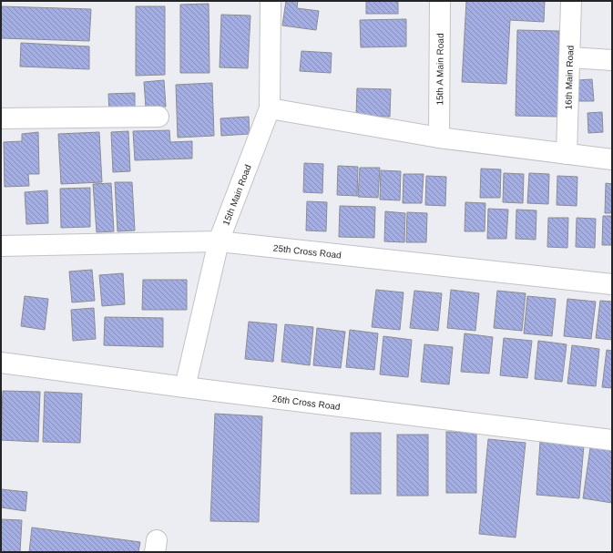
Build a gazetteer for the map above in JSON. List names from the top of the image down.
{
  "streets": {
    "street": [
      "15th A Main Road",
      "16th Main Road",
      "15th Main Road",
      "25th Cross Road",
      "26th Cross Road"
    ]
  },
  "crossings": [
    ["15th Main Road", "25th Cross Road"],
    ["15th Main Road", "26th Cross Road"]
  ]
}
